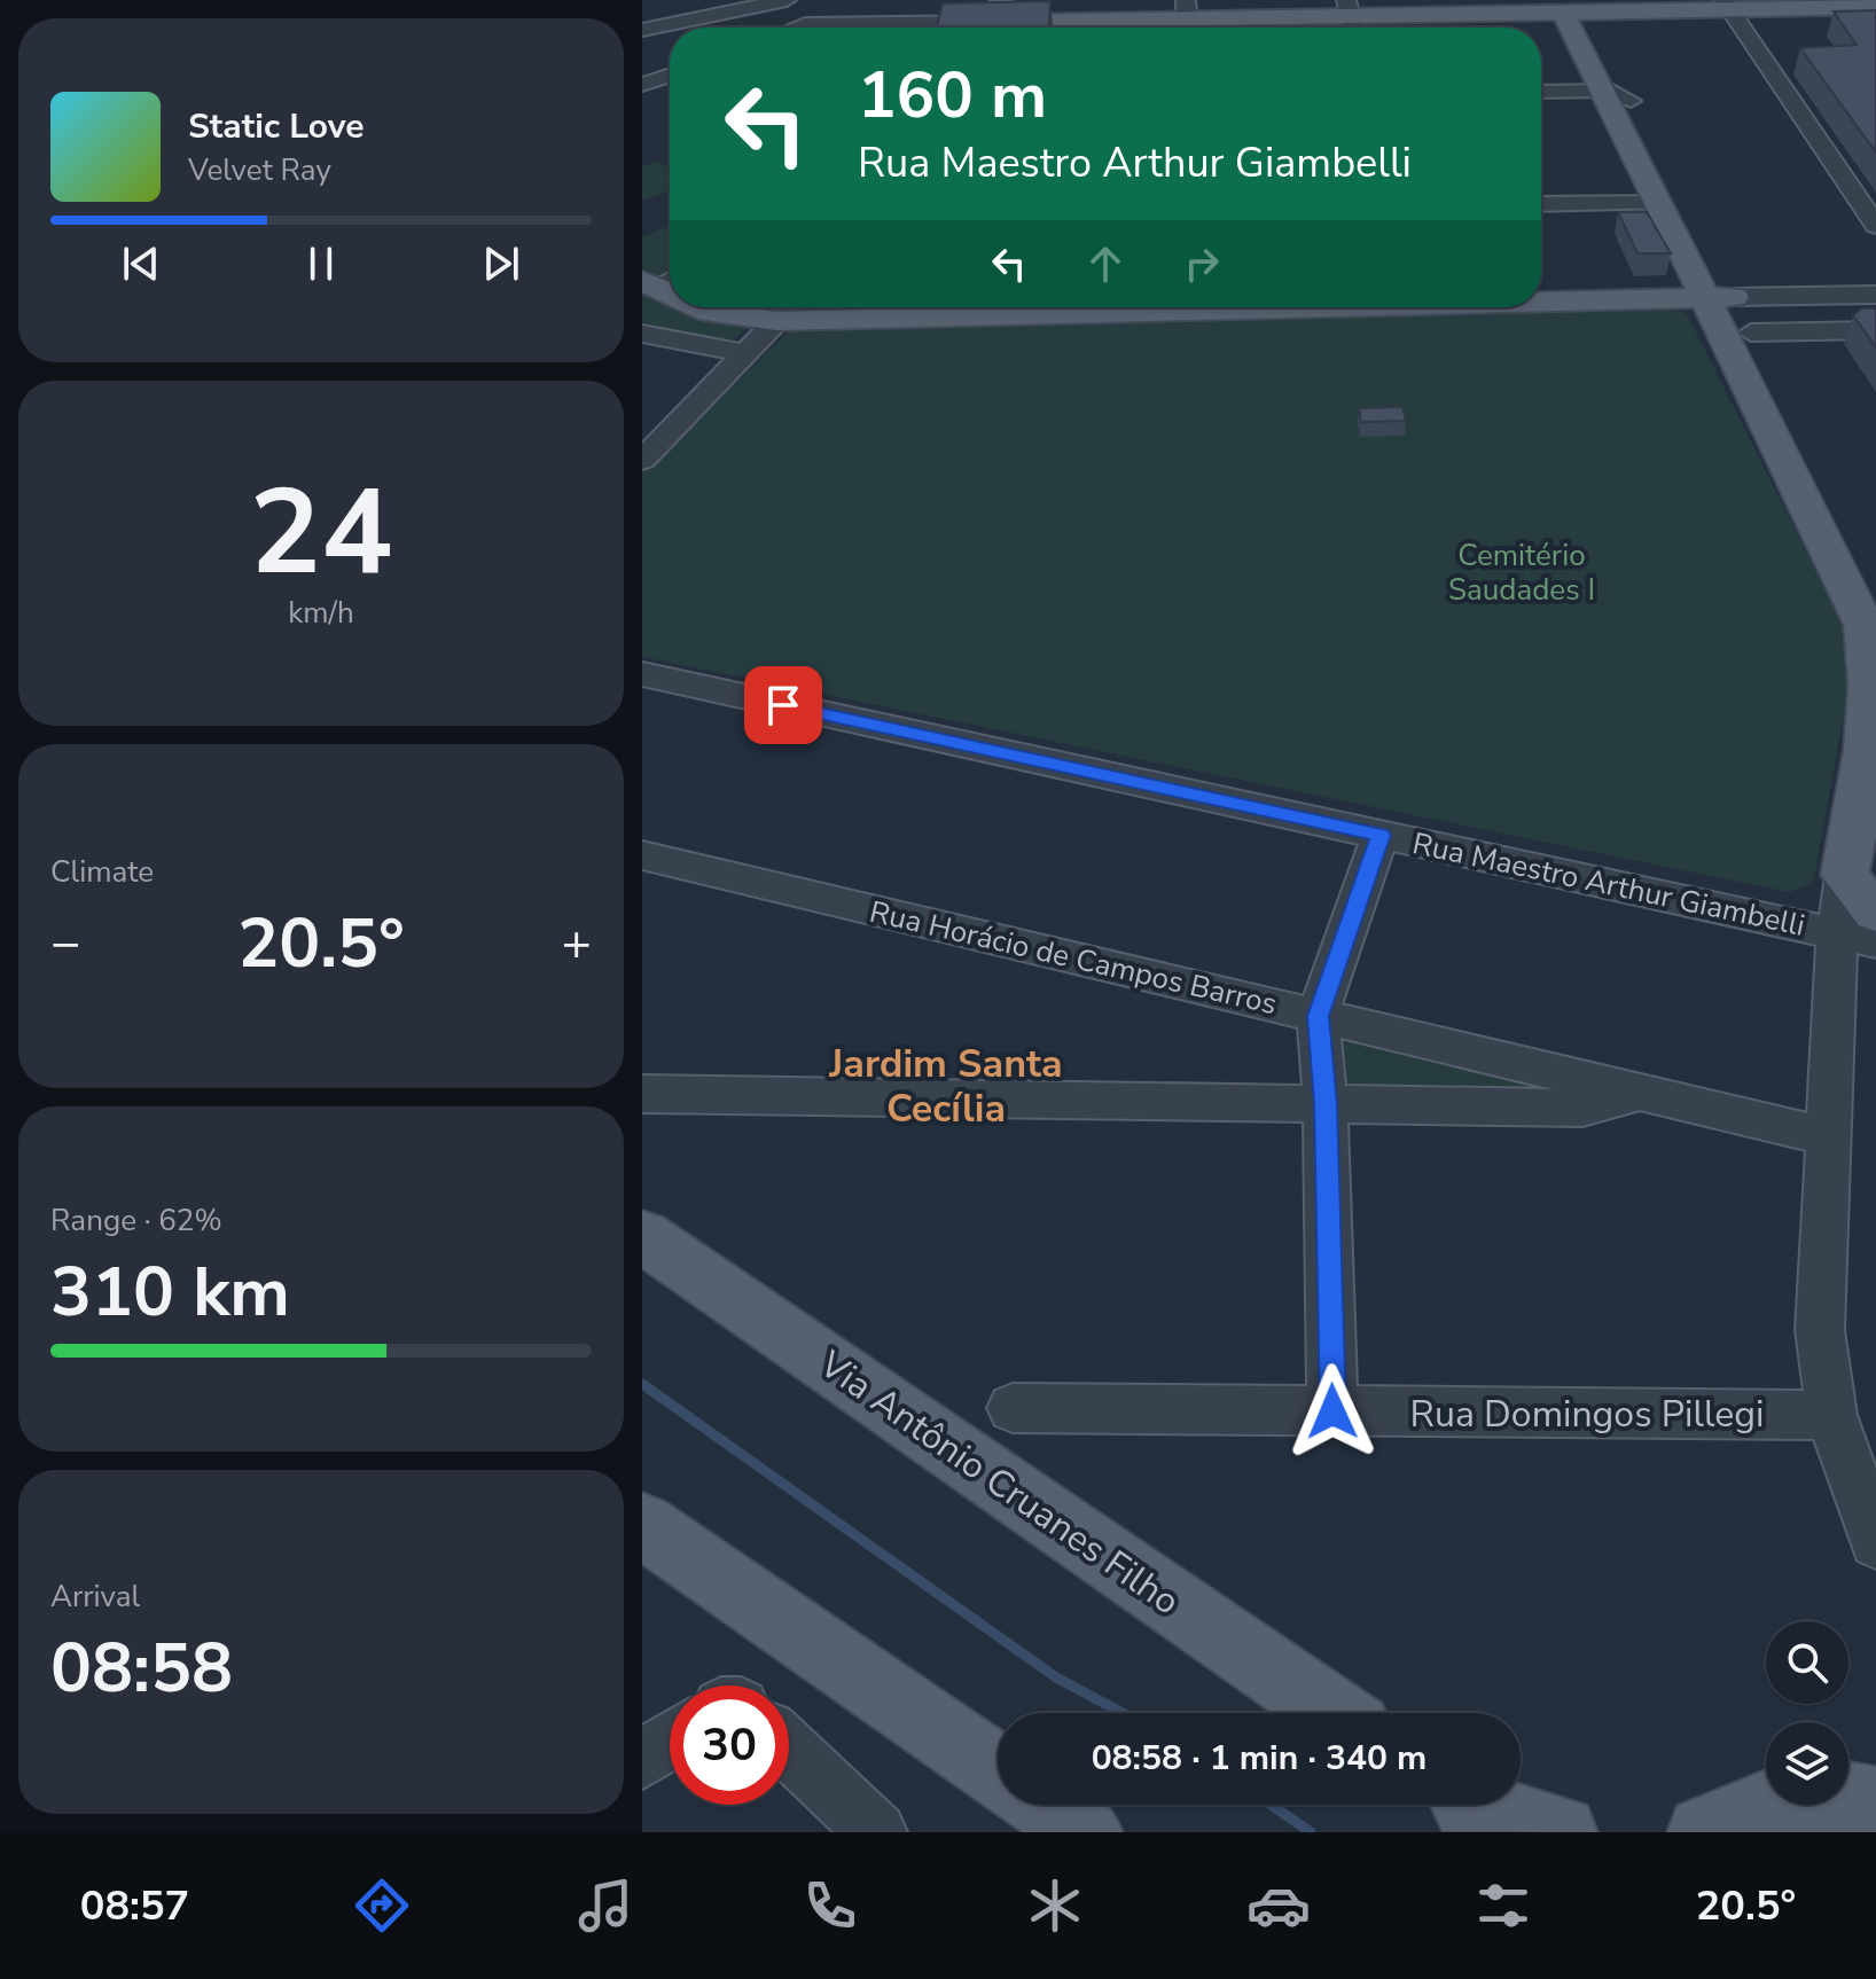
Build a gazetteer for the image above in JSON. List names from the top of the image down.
{
  "streets": {
    "main road": ["Via Antônio Cruanes Filho"],
    "street": ["Rua Maestro Arthur Giambelli", "Rua Horácio de Campos Barros", "Rua Domingos Pillegi"]
  },
  "districts": ["Jardim Santa Cecília"],
  "parks": ["Cemitério Saudades I"],
  "page": {
    "turn": ["160 m", "Rua Maestro Arthur Giambelli"],
    "song": ["Static Love", "Velvet Ray"],
    "tile": [
      ["24", "km/h"],
      "Climate",
      ["Range · 62%", "310 km"],
      ["Arrival", "08:58"]
    ],
    "heat": ["−", "20.5°", "+"],
    "limit": "30",
    "trip": "08:58 · 1 min · 340 m",
    "tabs": ["08:57", "20.5°"]
  }
}
